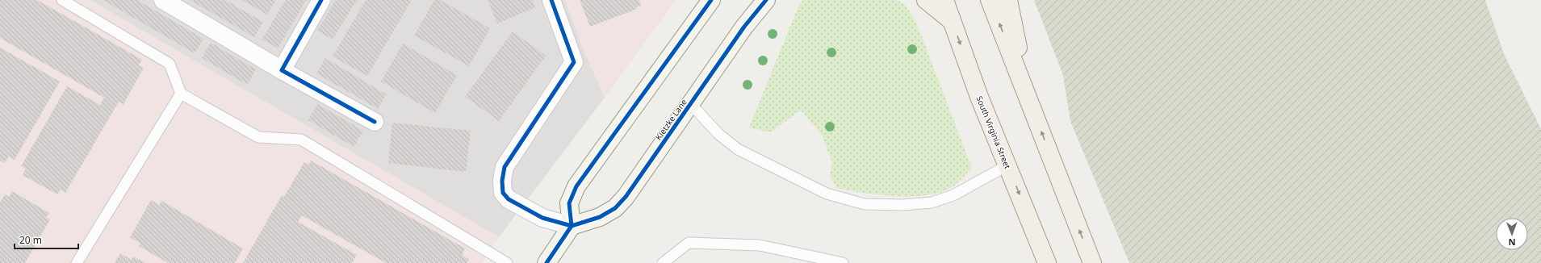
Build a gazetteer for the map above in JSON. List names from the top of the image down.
{
  "streets": {
    "main road": ["Kietzke Lane", "South Virginia Street"]
  },
  "scale_bar": "20 m",
  "north": "bottom"
}
